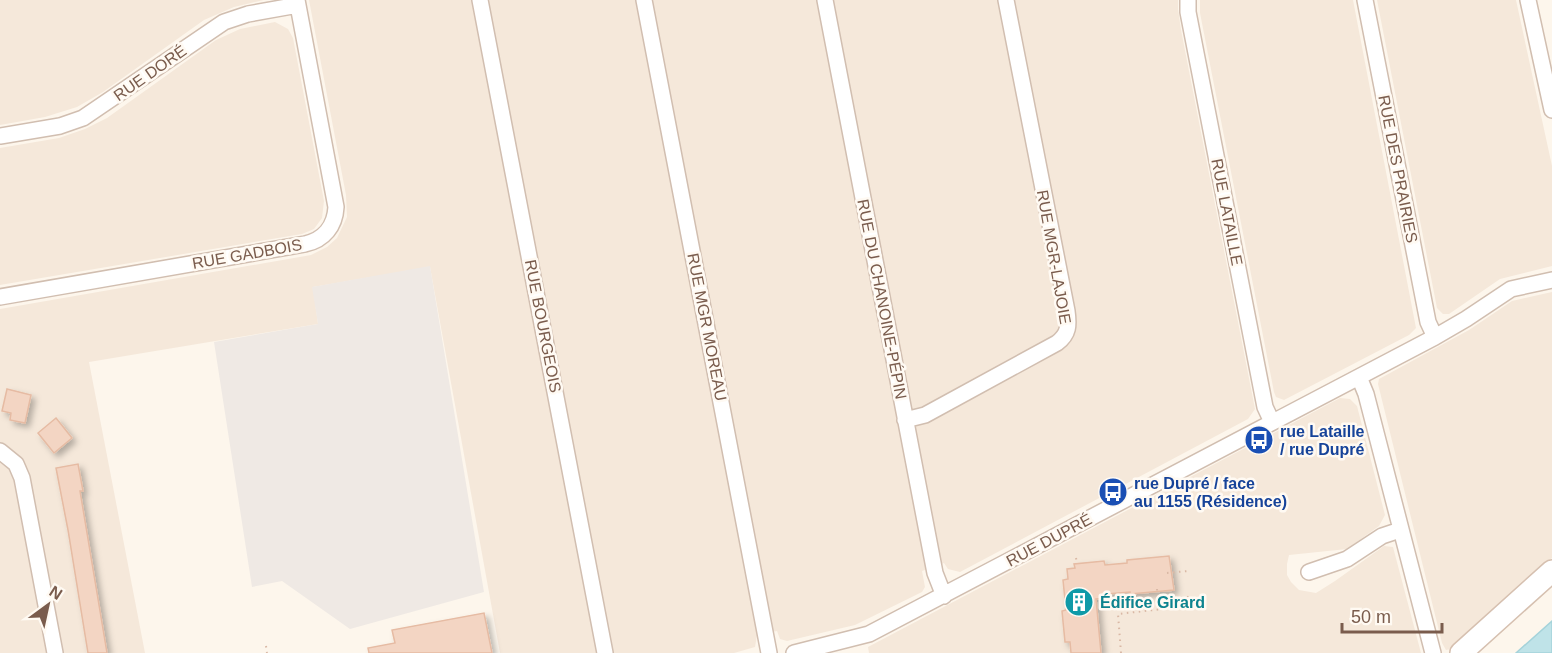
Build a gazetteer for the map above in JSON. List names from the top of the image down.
{
  "streets": {
    "street": [
      "RUE DORÉ",
      "RUE DES PRAIRIES",
      "RUE LATAILLE",
      "RUE GADBOIS",
      "RUE MGR-LAJOIE",
      "RUE DU CHANOINE-PÉPIN",
      "RUE BOURGEOIS",
      "RUE MGR MOREAU",
      "RUE DUPRÉ"
    ]
  },
  "crossings": [
    ["RUE DORÉ", "RUE GADBOIS"],
    ["RUE DES PRAIRIES", "RUE DUPRÉ"],
    ["RUE LATAILLE", "RUE DUPRÉ"],
    ["RUE MGR-LAJOIE", "RUE DU CHANOINE-PÉPIN"],
    ["RUE DU CHANOINE-PÉPIN", "RUE DUPRÉ"]
  ],
  "places": {
    "bus stop": ["rue Lataille / rue Dupré", "rue Dupré / face au 1155 (Résidence)"],
    "building": ["Édifice Girard"]
  },
  "scale_bar": "50 m",
  "north": "top right"
}
